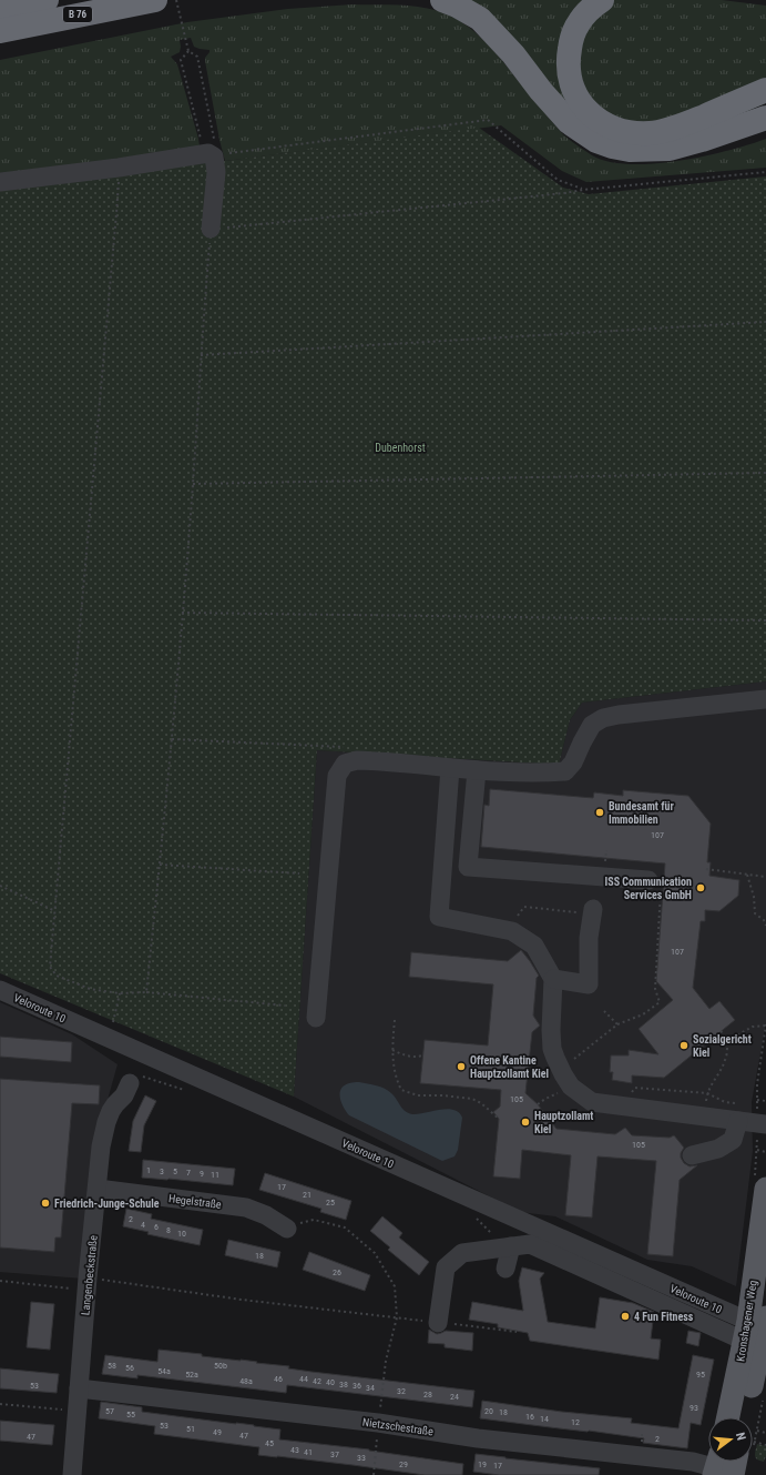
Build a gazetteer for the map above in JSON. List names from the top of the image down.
{
  "streets": {
    "highway": ["B 76"],
    "main road": ["Kronshagener Weg"],
    "street": [
      "Veloroute 10",
      "Hegelstraße",
      "Langenbeckstraße",
      "Nietzschestraße"
    ]
  },
  "crossings": [
    ["Veloroute 10", "Kronshagener Weg"],
    ["Hegelstraße", "Langenbeckstraße"],
    ["Langenbeckstraße", "Nietzschestraße"]
  ],
  "parks": ["Dubenhorst"],
  "places": [
    "Bundesamt für Immobilien",
    "ISS Communication Services GmbH",
    "Sozialgericht Kiel",
    "Offene Kantine Hauptzollamt Kiel",
    "Hauptzollamt Kiel",
    "Friedrich-Junge-Schule",
    "4 Fun Fitness"
  ],
  "house_numbers": [
    "107",
    "107",
    "105",
    "105",
    "1",
    "3",
    "5",
    "7",
    "9",
    "11",
    "17",
    "21",
    "25",
    "2",
    "4",
    "6",
    "8",
    "10",
    "18",
    "26",
    "58",
    "50b",
    "56",
    "54a",
    "52a",
    "95",
    "46",
    "44",
    "48a",
    "42",
    "40",
    "38",
    "53",
    "36",
    "34",
    "32",
    "28",
    "24",
    "93",
    "57",
    "20",
    "18",
    "55",
    "16",
    "14",
    "12",
    "53",
    "51",
    "49",
    "47",
    "47",
    "2",
    "45",
    "43",
    "41",
    "37",
    "33",
    "29",
    "19",
    "17"
  ],
  "north": "right"
}
